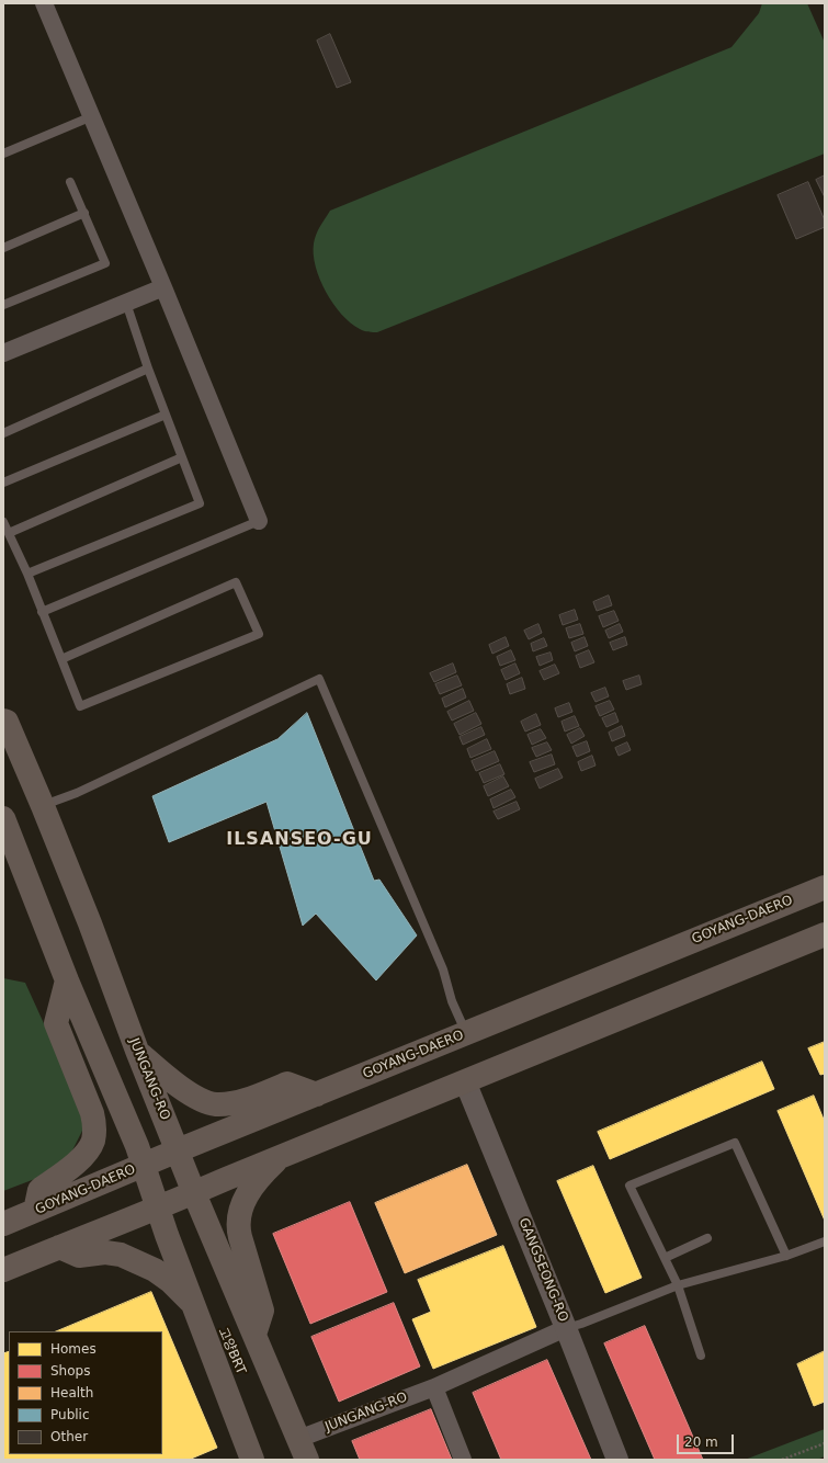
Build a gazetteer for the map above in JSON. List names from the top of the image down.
{
  "streets": {
    "main road": ["GOYANG-DAERO", "JUNGANG-RO"],
    "street": ["GANGSEONG-RO"],
    "lane": ["고양BRT"]
  },
  "crossings": [
    ["GOYANG-DAERO", "JUNGANG-RO"],
    ["JUNGANG-RO", "GANGSEONG-RO"]
  ],
  "districts": ["ILSANSEO-GU"],
  "legend": [
    "Homes",
    "Shops",
    "Health",
    "Public",
    "Other"
  ],
  "scale_bar": "20 m"
}
